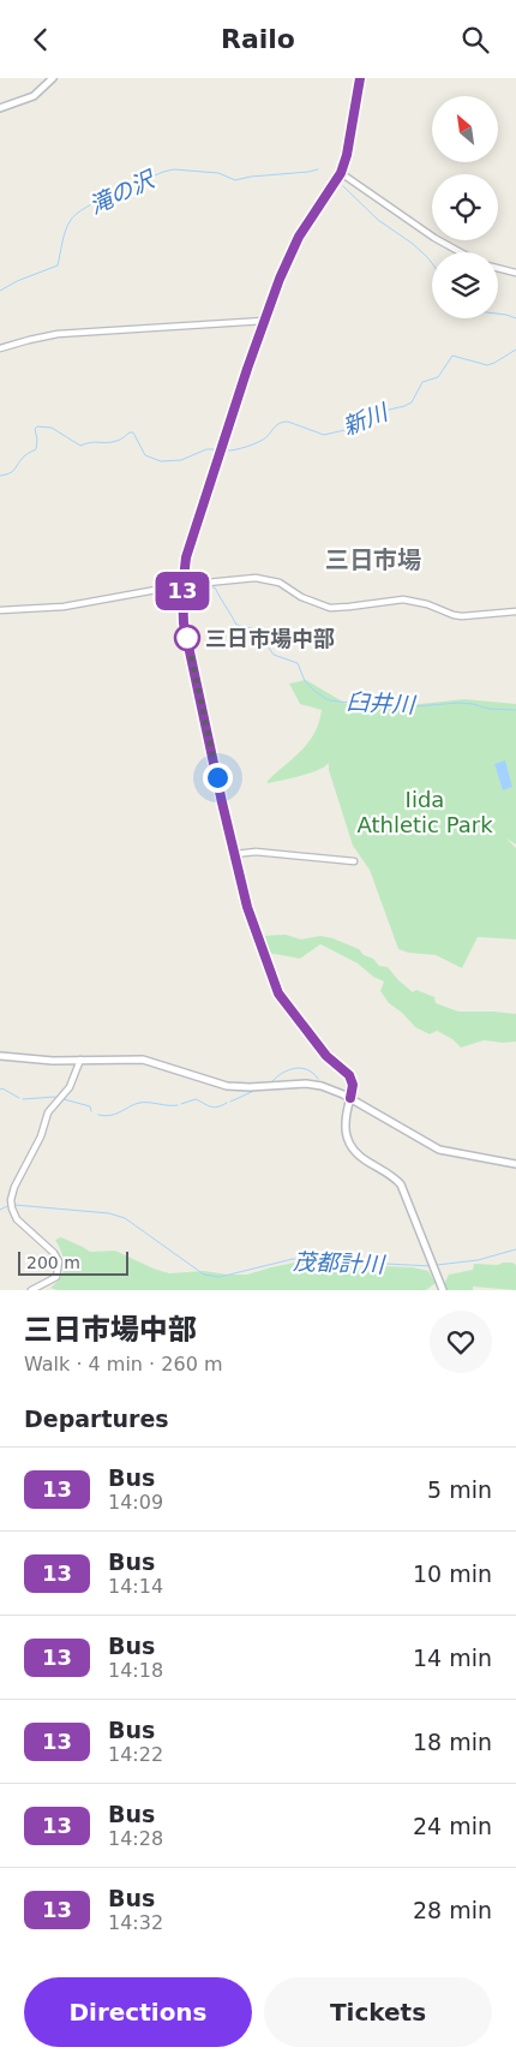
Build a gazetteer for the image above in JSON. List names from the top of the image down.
{
  "districts": ["三日市場"],
  "water": [
    "滝の沢",
    "新川",
    "臼井川",
    "茂都計川"
  ],
  "parks": ["Iida Athletic Park"],
  "places": ["三日市場中部"],
  "lines": ["bus line 13"],
  "scale_bar": "200 m",
  "north": "top left",
  "page": {
    "header": "Railo",
    "on_map": "13",
    "scale": "200 m",
    "heading": [
      ["三日市場中部", "Walk · 4 min · 260 m"],
      "Departures"
    ],
    "list": [
      {
        "mark": "13",
        "name": "Bus",
        "note": "14:09",
        "value": "5 min"
      },
      {
        "mark": "13",
        "name": "Bus",
        "note": "14:14",
        "value": "10 min"
      },
      {
        "mark": "13",
        "name": "Bus",
        "note": "14:18",
        "value": "14 min"
      },
      {
        "mark": "13",
        "name": "Bus",
        "note": "14:22",
        "value": "18 min"
      },
      {
        "mark": "13",
        "name": "Bus",
        "note": "14:28",
        "value": "24 min"
      },
      {
        "mark": "13",
        "name": "Bus",
        "note": "14:32",
        "value": "28 min"
      }
    ],
    "buttons": ["Directions", "Tickets"]
  }
}
